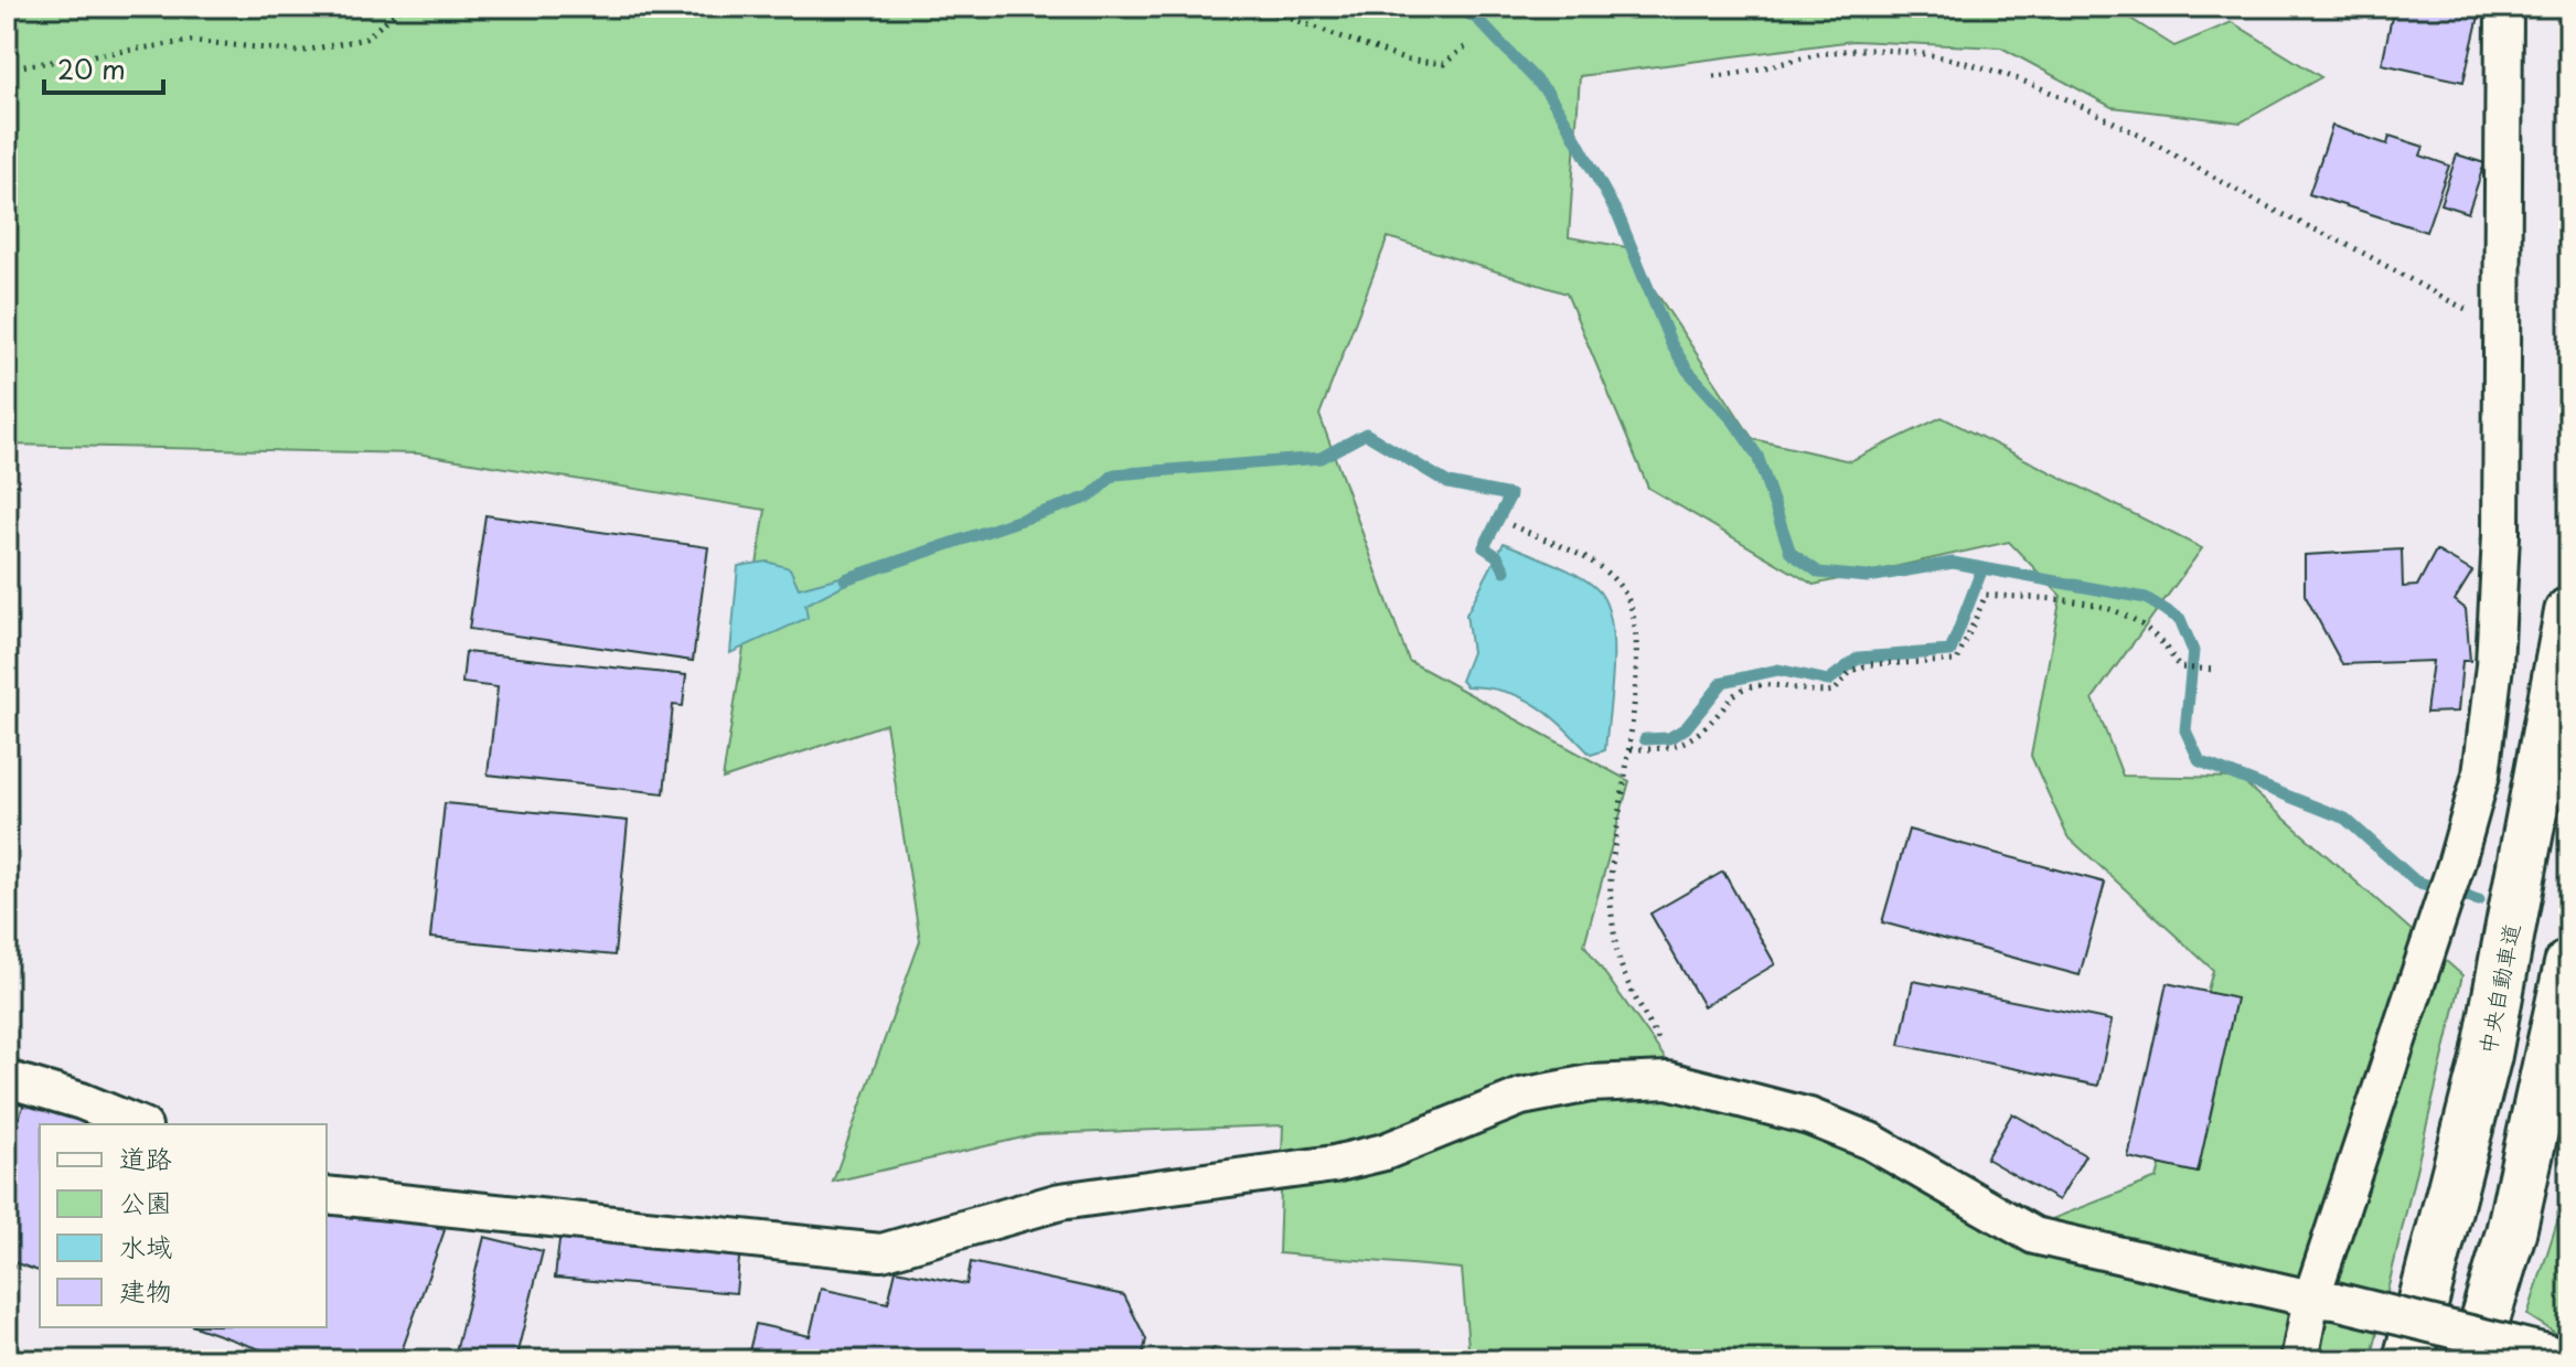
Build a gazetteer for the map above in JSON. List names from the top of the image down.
{
  "streets": {
    "highway": ["中央自動車道"]
  },
  "legend": [
    "道路",
    "公園",
    "水域",
    "建物"
  ],
  "scale_bar": "20 m"
}
